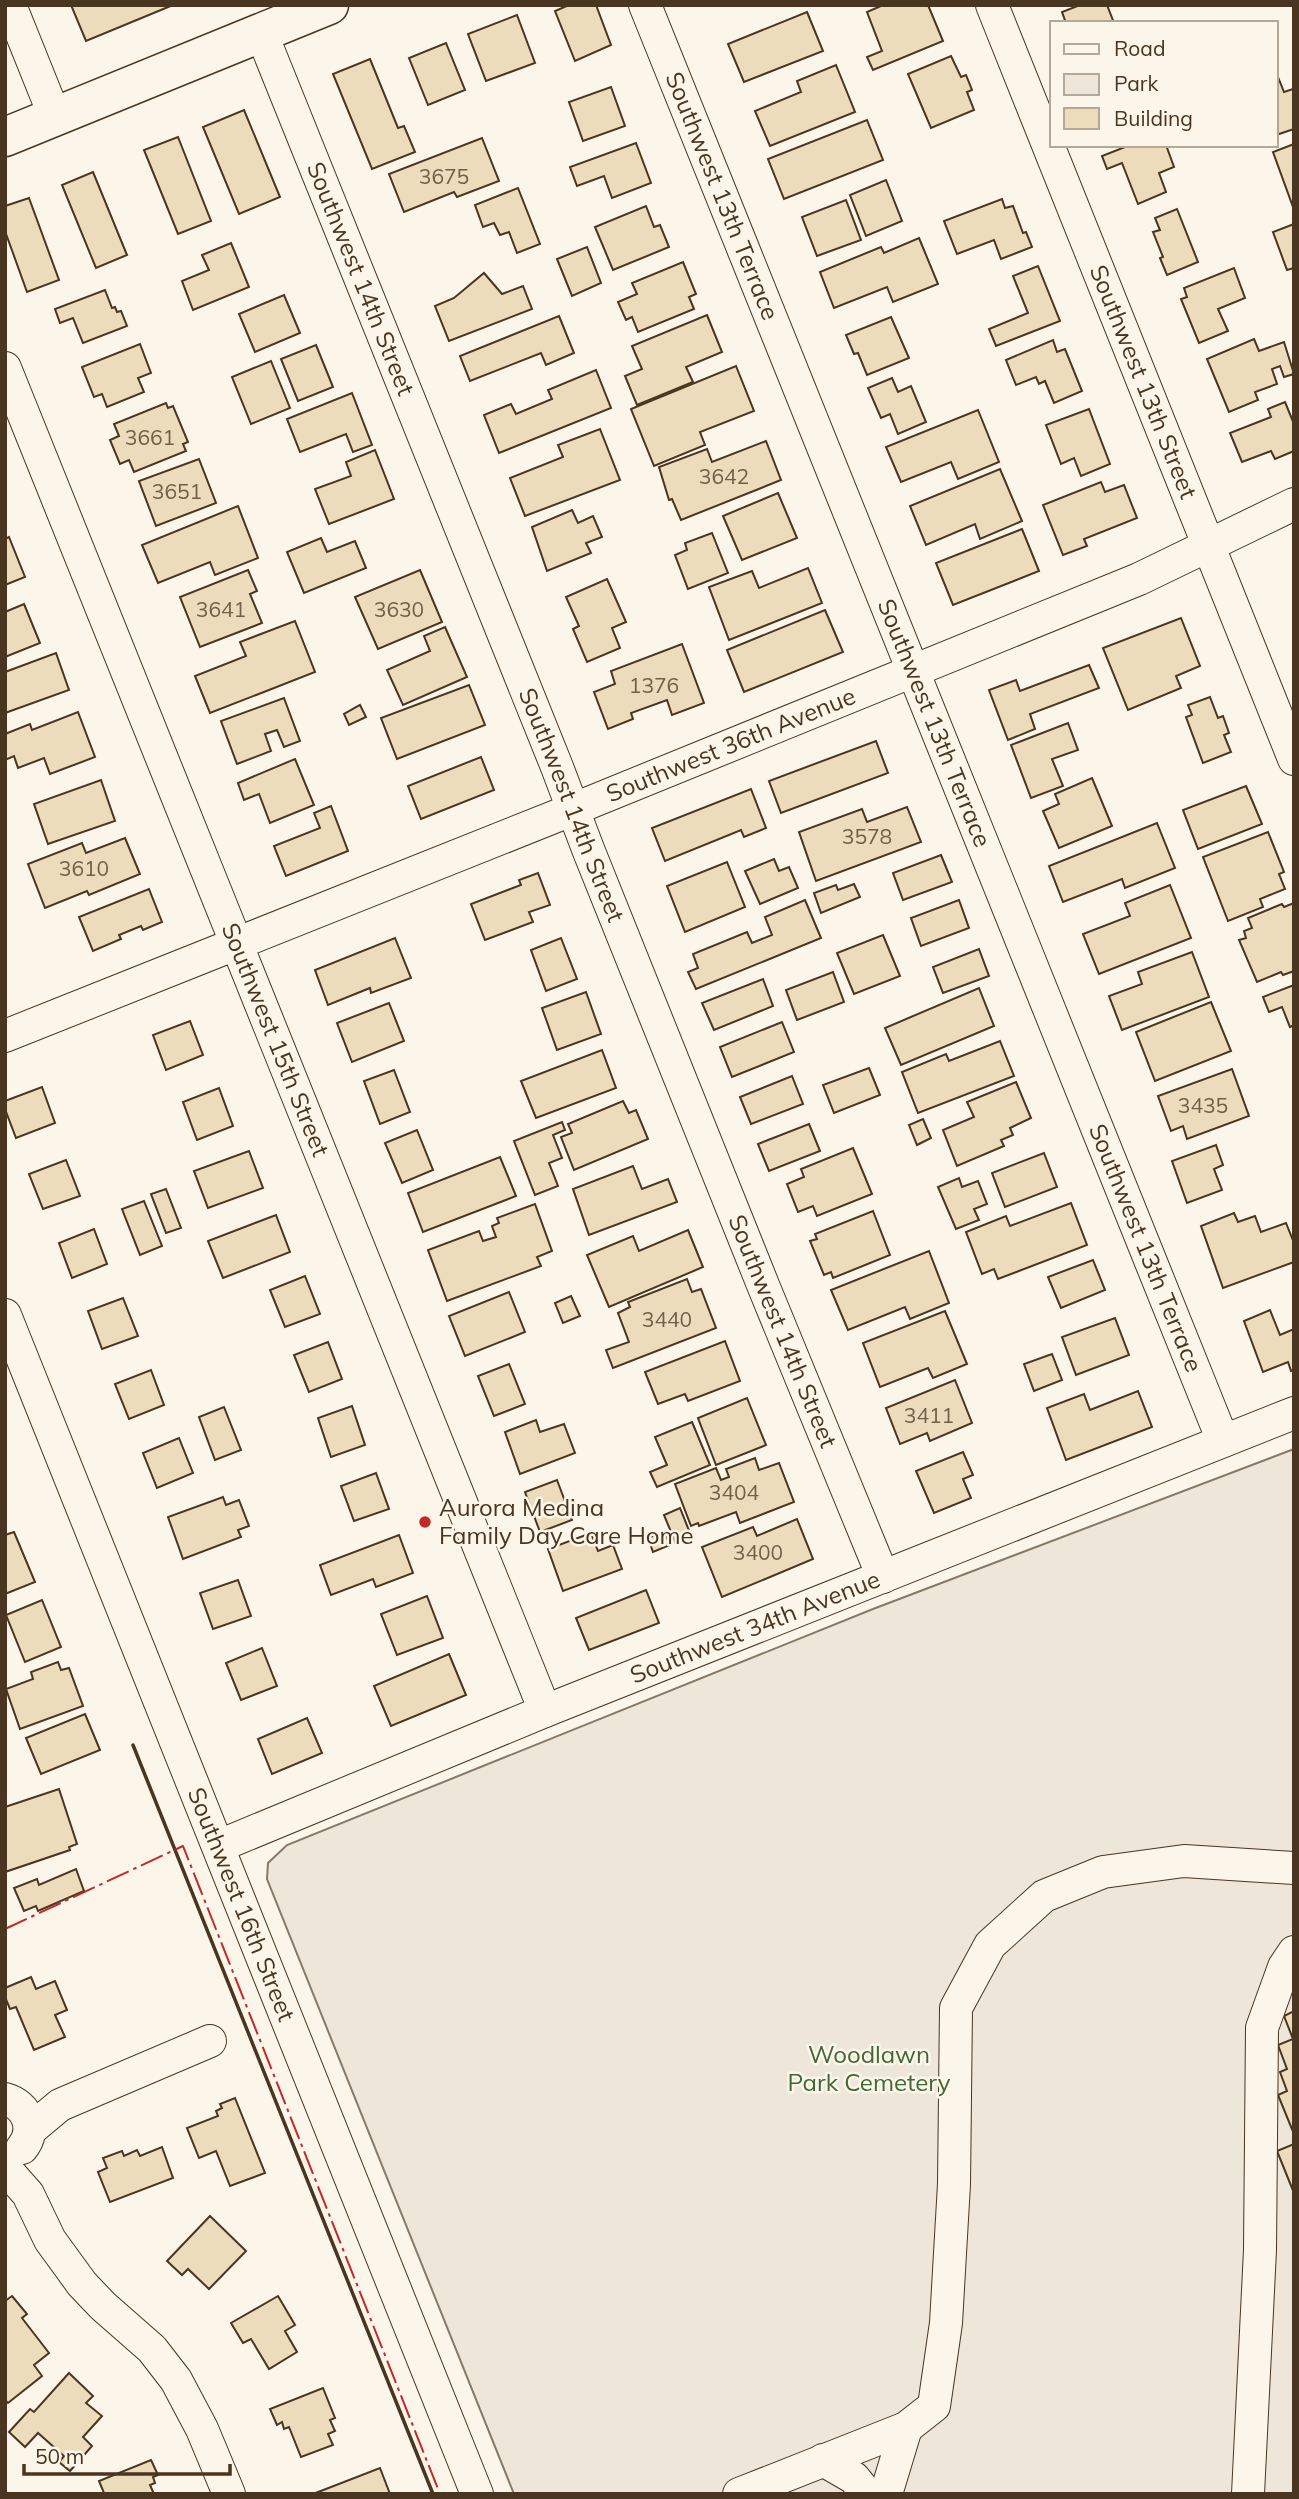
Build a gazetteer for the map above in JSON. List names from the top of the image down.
{
  "streets": {
    "street": [
      "Southwest 13th Terrace",
      "Southwest 14th Street",
      "Southwest 13th Street",
      "Southwest 36th Avenue",
      "Southwest 15th Street",
      "Southwest 34th Avenue",
      "Southwest 16th Street"
    ]
  },
  "crossings": [
    ["Southwest 13th Terrace", "Southwest 36th Avenue"],
    ["Southwest 13th Terrace", "Southwest 34th Avenue"],
    ["Southwest 14th Street", "Southwest 36th Avenue"],
    ["Southwest 14th Street", "Southwest 34th Avenue"],
    ["Southwest 13th Street", "Southwest 36th Avenue"],
    ["Southwest 36th Avenue", "Southwest 15th Street"],
    ["Southwest 15th Street", "Southwest 34th Avenue"],
    ["Southwest 34th Avenue", "Southwest 16th Street"]
  ],
  "parks": ["Woodlawn Park Cemetery"],
  "places": ["Aurora Medina Family Day Care Home"],
  "house_numbers": [
    "3675",
    "3661",
    "3642",
    "3651",
    "3641",
    "3630",
    "1376",
    "3578",
    "3610",
    "3435",
    "3440",
    "3411",
    "3404",
    "3400"
  ],
  "legend": ["Road", "Park", "Building"],
  "scale_bar": "50 m"
}
